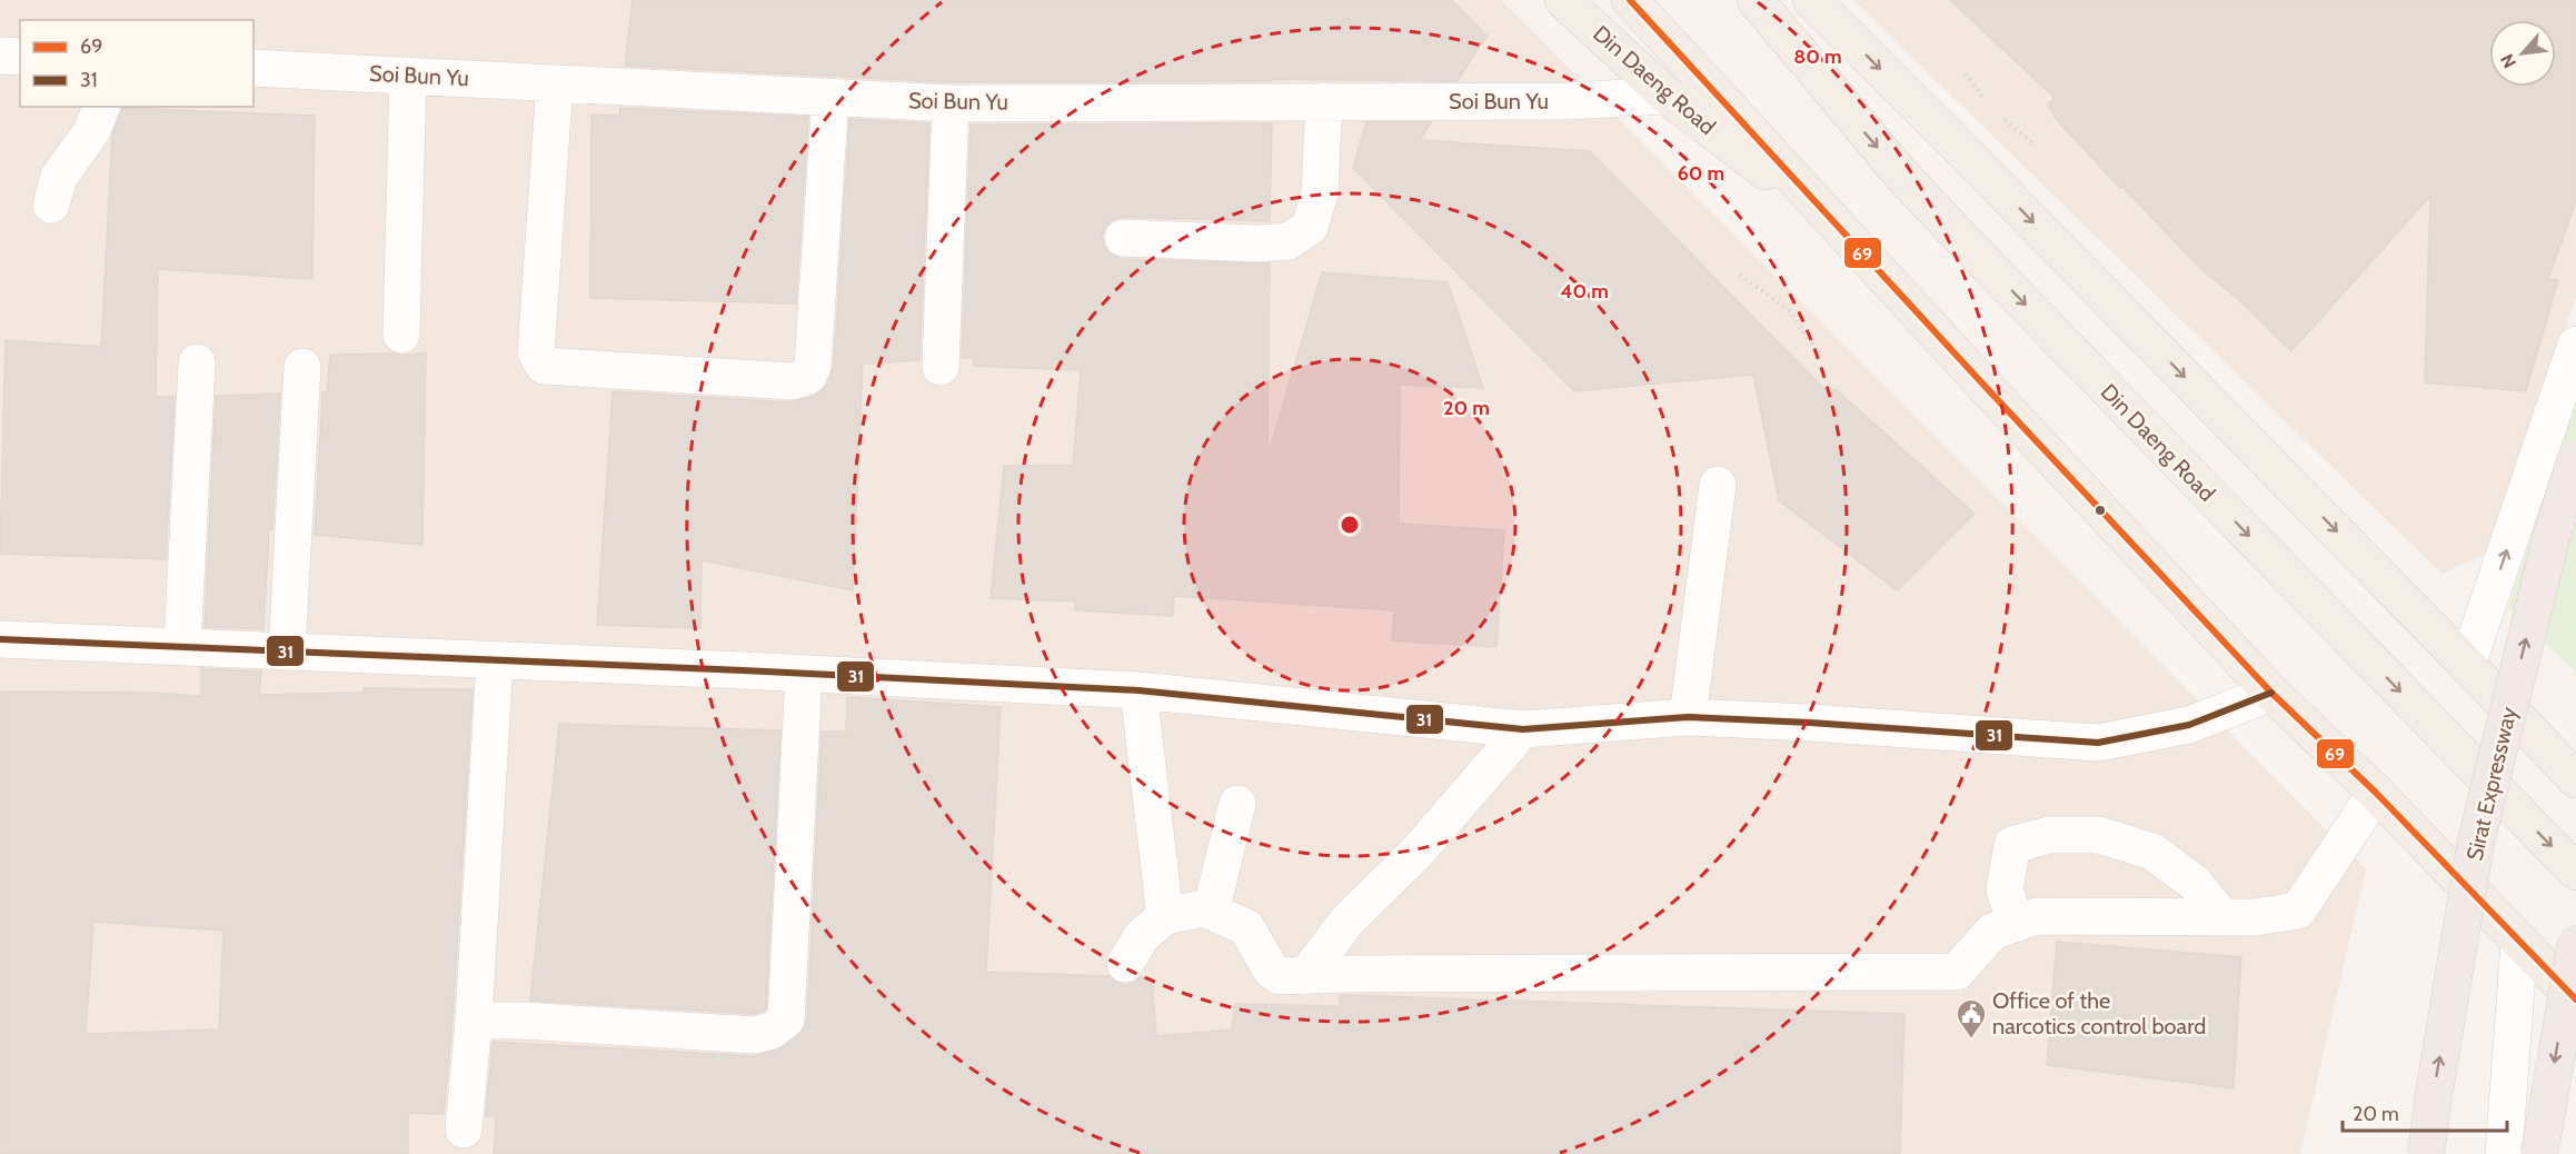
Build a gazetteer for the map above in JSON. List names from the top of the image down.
{
  "streets": {
    "highway": ["Sirat Expressway"],
    "main road": ["Din Daeng Road"],
    "street": ["Soi Bun Yu"]
  },
  "crossings": [
    ["Soi Bun Yu", "Din Daeng Road"]
  ],
  "places": {
    "public building": ["Office of the narcotics control board"]
  },
  "lines": ["transit line 69", "transit line 31"],
  "legend": ["69", "31"],
  "scale_bar": "20 m",
  "north": "bottom left",
  "rings": [
    "80 m",
    "60 m",
    "40 m",
    "20 m"
  ]
}
